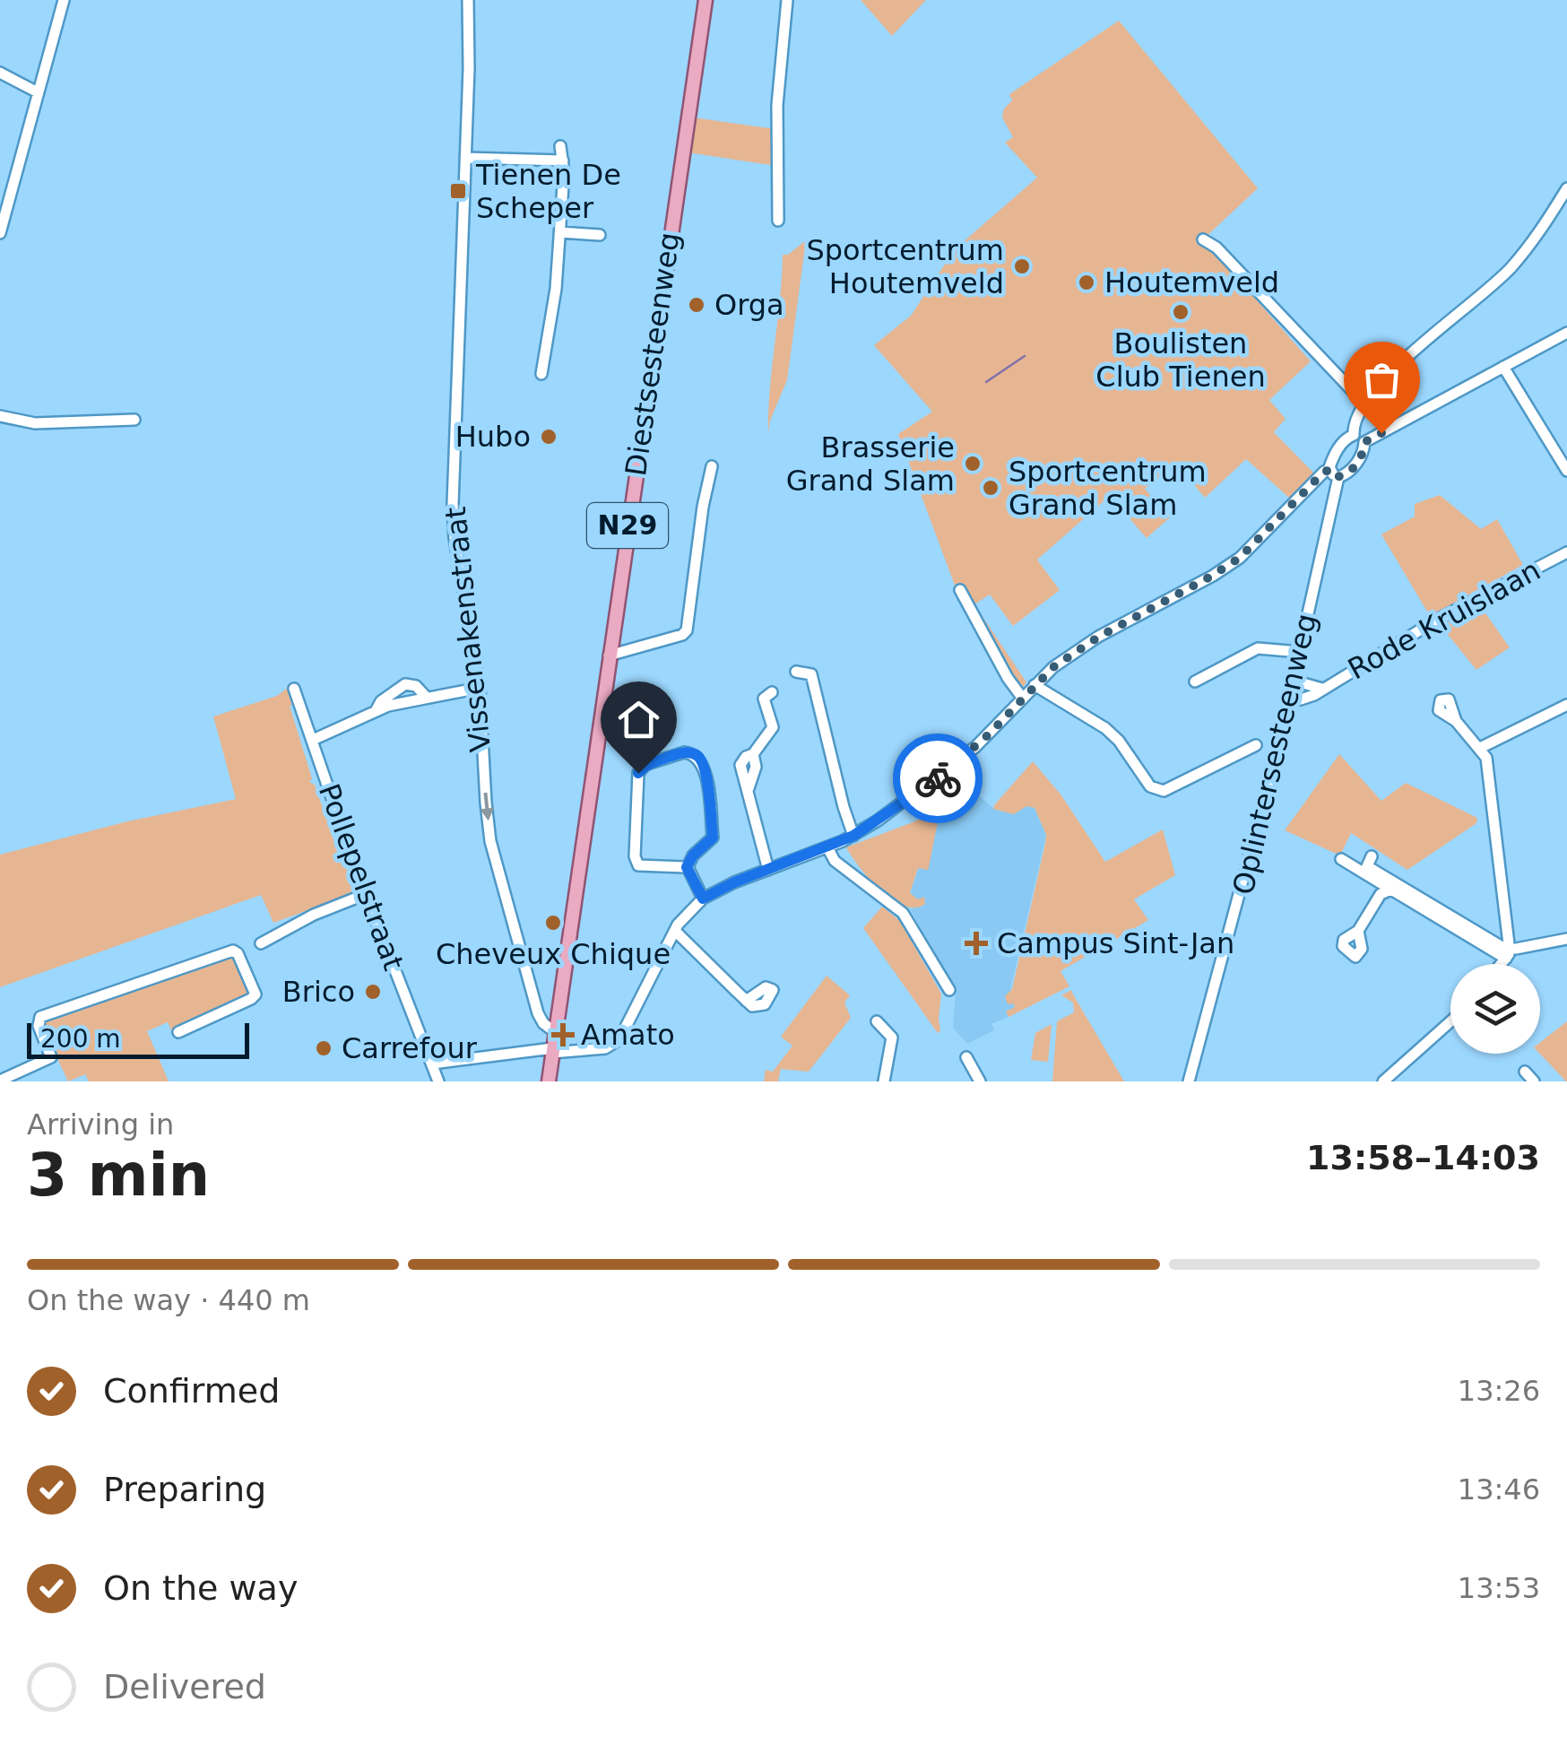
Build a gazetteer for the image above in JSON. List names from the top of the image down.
{
  "streets": {
    "main road": ["Diestsesteenweg", "N29"],
    "street": [
      "Rode Kruislaan",
      "Vissenakenstraat",
      "Oplintersesteenweg",
      "Pollepelstraat"
    ]
  },
  "crossings": [
    ["Diestsesteenweg", "Vissenakenstraat"],
    ["Rode Kruislaan", "Oplintersesteenweg"]
  ],
  "places": {
    "transit": ["Tienen De Scheper"],
    "other": [
      "Sportcentrum Houtemveld",
      "Houtemveld",
      "Orga",
      "Boulisten Club Tienen",
      "Hubo",
      "Brasserie Grand Slam",
      "Sportcentrum Grand Slam",
      "Cheveux Chique",
      "Brico",
      "Carrefour"
    ],
    "health": ["Campus Sint-Jan", "Amato"]
  },
  "scale_bar": "200 m",
  "page": {
    "scale": "200 m",
    "heading": ["3 min", "Arriving in", "13:58–14:03"],
    "bar": "On the way · 440 m",
    "list": [
      ["Confirmed", "13:26"],
      ["Preparing", "13:46"],
      ["On the way", "13:53"],
      "Delivered"
    ]
  }
}
